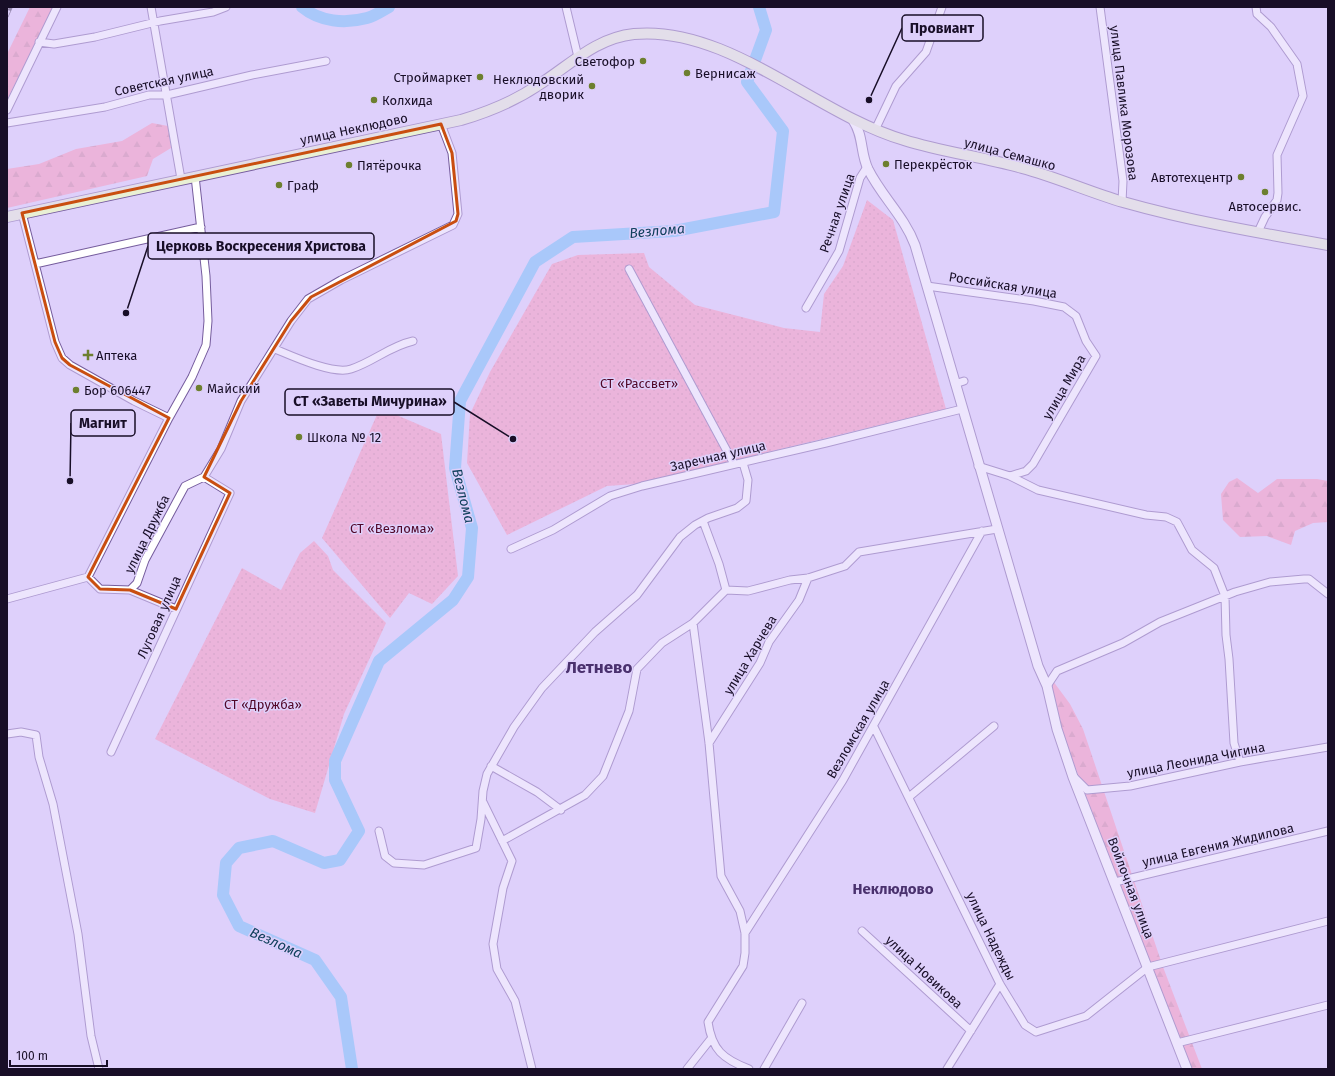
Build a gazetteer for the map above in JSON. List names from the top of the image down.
{
  "streets": {
    "main road": ["улица Неклюдово", "улица Семашко"],
    "street": [
      "Советская улица",
      "улица Павлика Морозова",
      "Речная улица",
      "Российская улица",
      "улица Мира",
      "Заречная улица",
      "улица Дружба",
      "Луговая улица",
      "улица Харчева",
      "Везломская улица",
      "улица Леонида Чигина",
      "улица Евгения Жидилова",
      "Войлочная улица",
      "улица Надежды",
      "улица Новикова"
    ]
  },
  "crossings": [
    ["улица Павлика Морозова", "улица Семашко"],
    ["улица Неклюдово", "улица Семашко"],
    ["улица Семашко", "Войлочная улица"],
    ["Речная улица", "Войлочная улица"],
    ["Российская улица", "улица Мира"],
    ["Российская улица", "Войлочная улица"],
    ["Заречная улица", "Войлочная улица"],
    ["улица Дружба", "Луговая улица"],
    ["Везломская улица", "улица Надежды"],
    ["улица Леонида Чигина", "Войлочная улица"],
    ["улица Евгения Жидилова", "Войлочная улица"],
    ["Войлочная улица", "улица Надежды"]
  ],
  "districts": ["Летнево", "Неклюдово"],
  "water": ["Везлома"],
  "parks": ["СТ «Рассвет»", "СТ «Везлома»", "СТ «Дружба»"],
  "places": {
    "other": [
      "Светофор",
      "Вернисаж",
      "Строймаркет",
      "Неклюдовский дворик",
      "Колхида",
      "Провиант",
      "Перекрёсток",
      "Пятёрочка",
      "Автотехцентр",
      "Граф",
      "Автосервис.",
      "Церковь Воскресения Христова",
      "Майский",
      "Бор 606447",
      "Школа № 12",
      "СТ «Заветы Мичурина»",
      "Магнит"
    ],
    "health": ["Аптека"]
  },
  "scale_bar": "100 m"
}
